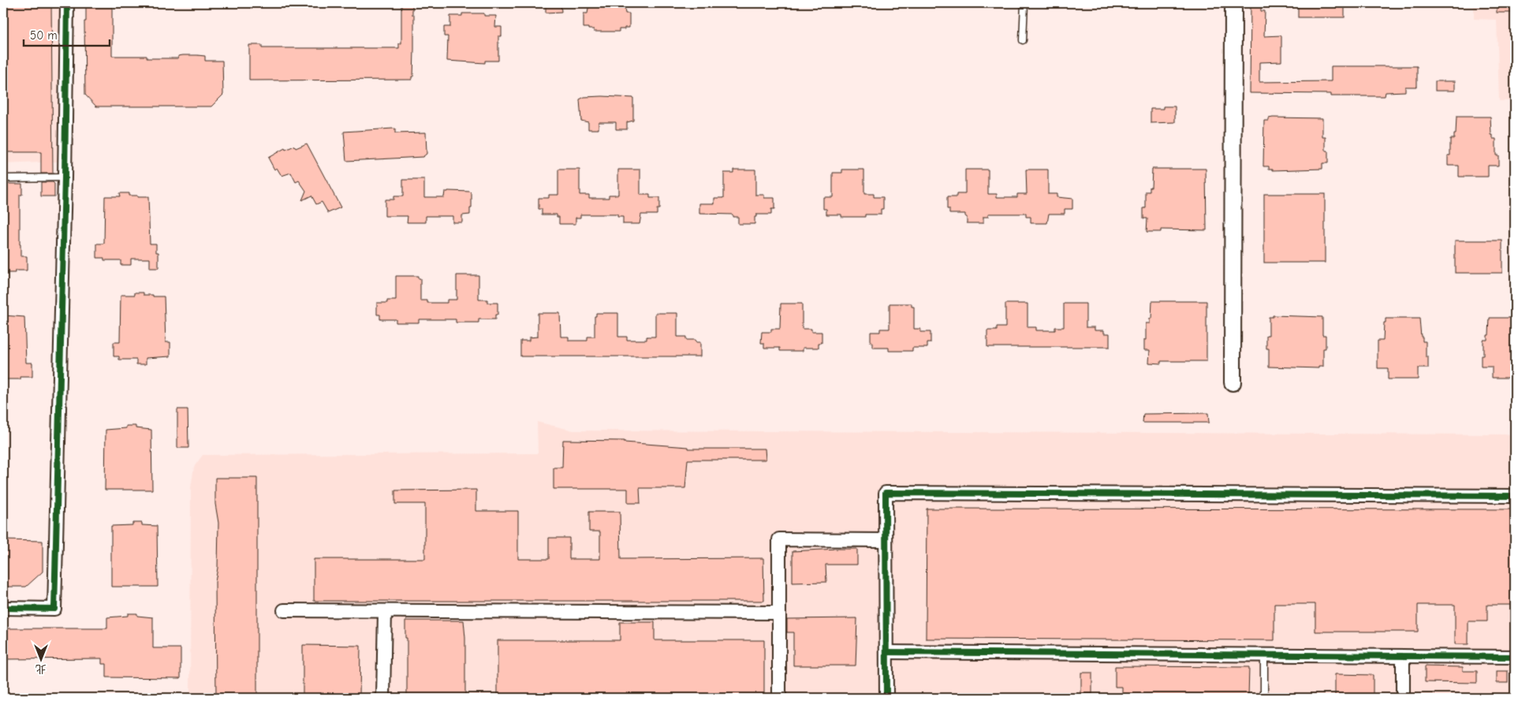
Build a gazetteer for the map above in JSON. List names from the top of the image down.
{
  "scale_bar": "50 m",
  "north": "bottom"
}
